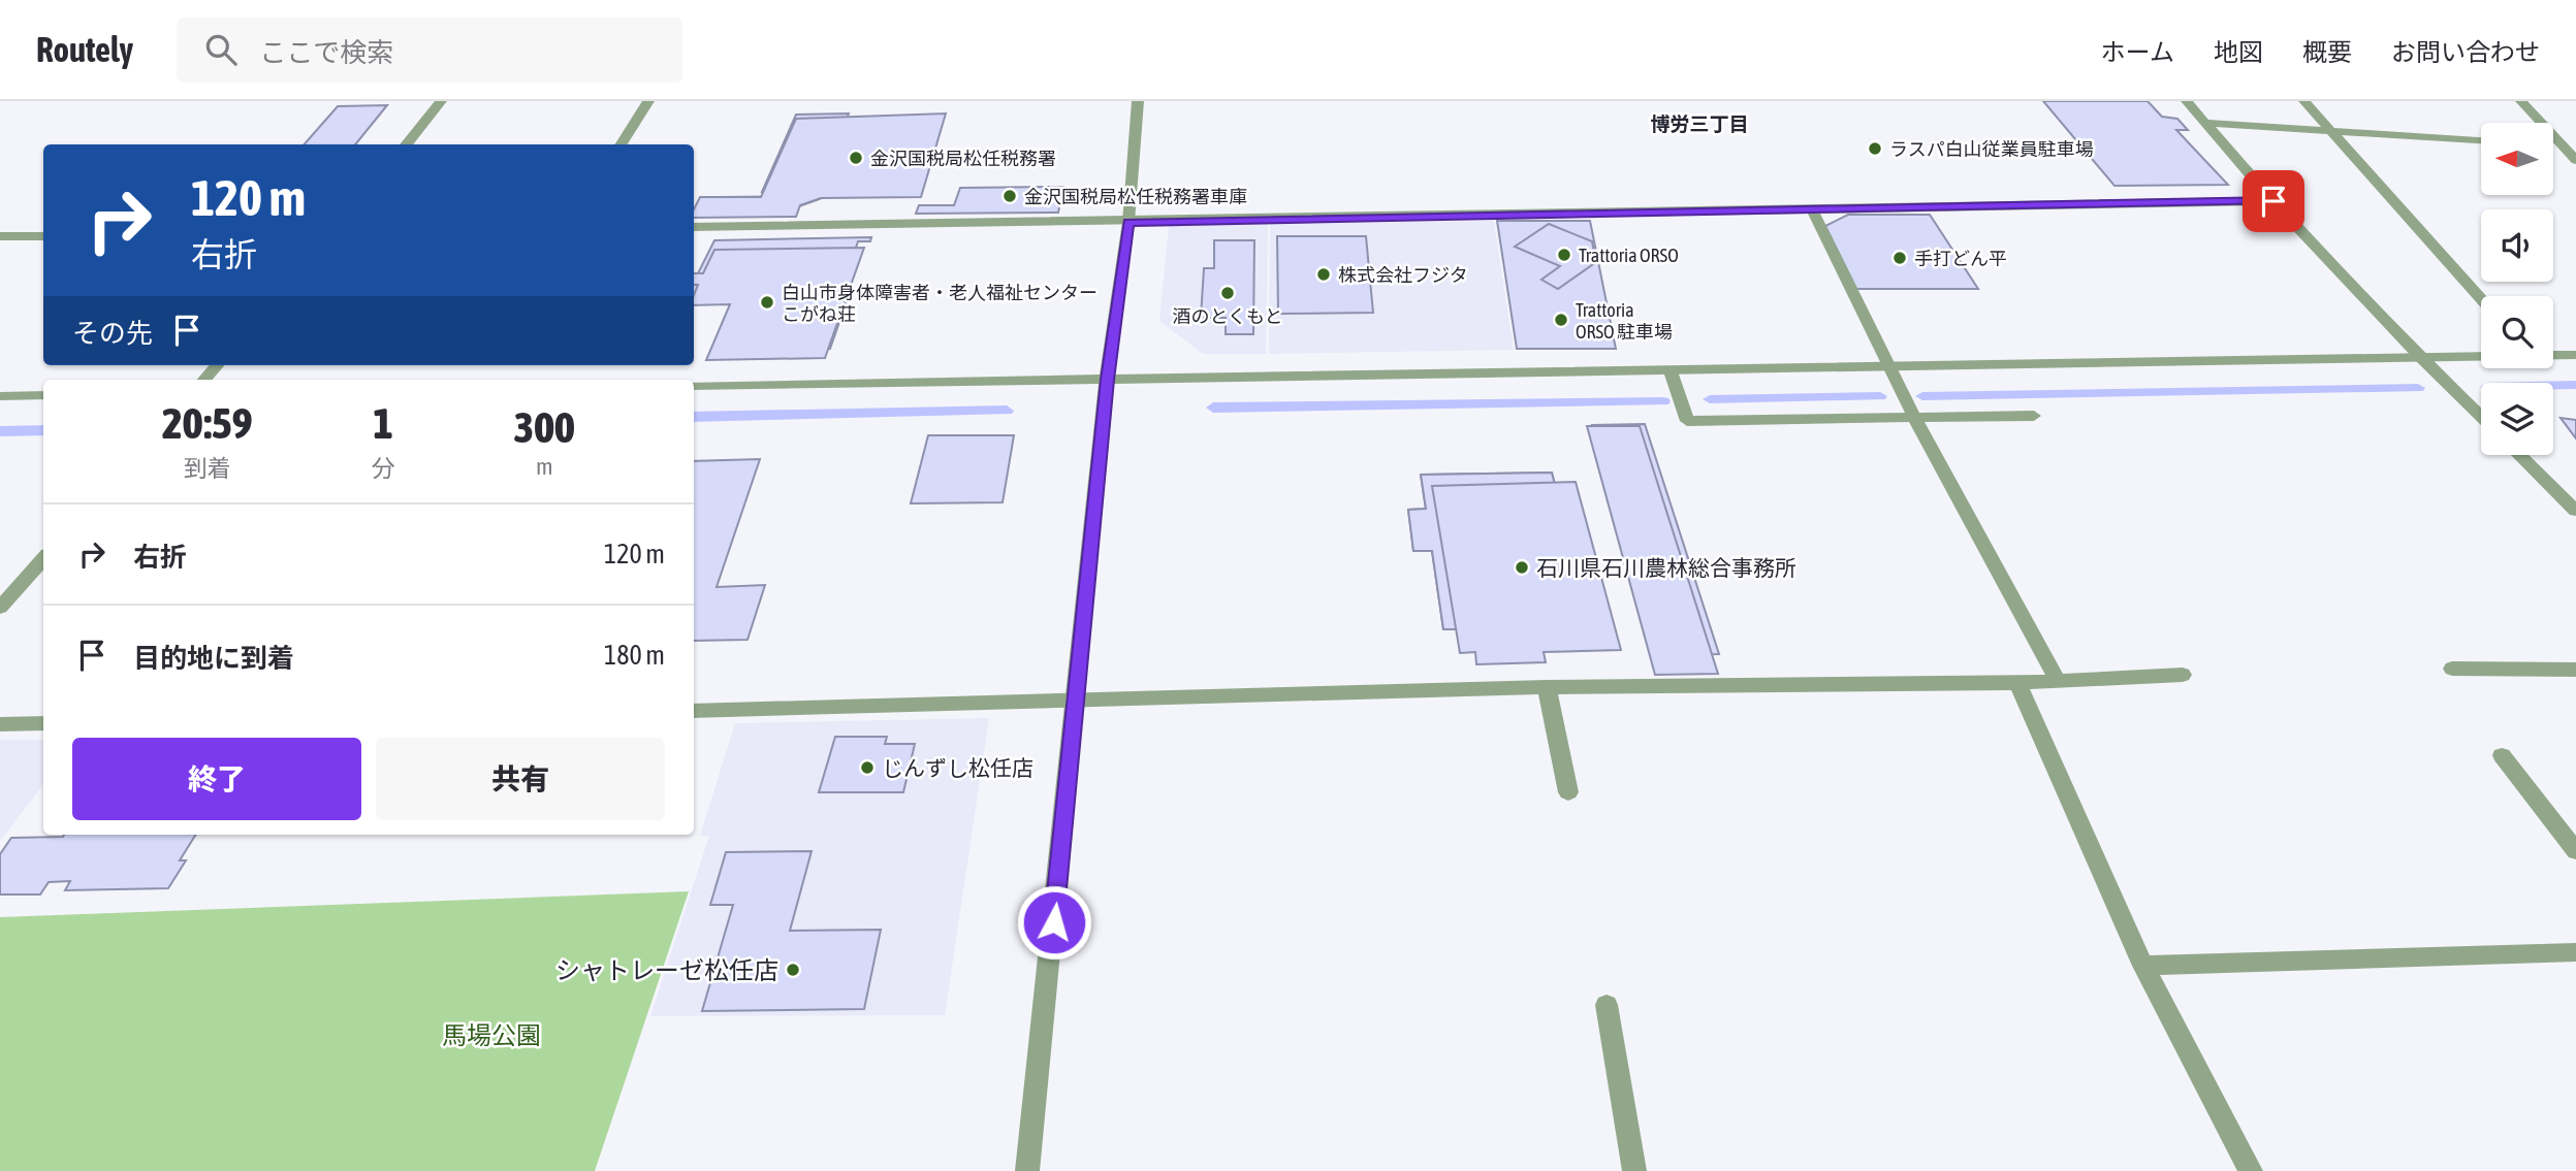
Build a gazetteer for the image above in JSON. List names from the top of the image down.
{
  "districts": ["博労三丁目"],
  "parks": ["馬場公園"],
  "places": [
    "ラスパ白山従業員駐車場",
    "金沢国税局松任税務署",
    "金沢国税局松任税務署車庫",
    "Trattoria ORSO",
    "手打どん平",
    "株式会社フジタ",
    "酒のとくもと",
    "白山市身体障害者・老人福祉センター こがね荘",
    "Trattoria ORSO 駐車場",
    "石川県石川農林総合事務所",
    "じんずし松任店",
    "シャトレーゼ松任店"
  ],
  "north": "left",
  "page": {
    "header": "Routely",
    "search": "ここで検索",
    "nav": [
      "ホーム",
      "地図",
      "概要",
      "お問い合わせ"
    ],
    "turn": ["120 m", "右折"],
    "then": "その先",
    "eta": [
      "20:59",
      "到着",
      "1",
      "分",
      "300",
      "m"
    ],
    "list": [
      {
        "name": "右折",
        "value": "120 m"
      },
      {
        "name": "目的地に到着",
        "value": "180 m"
      }
    ],
    "buttons": ["終了", "共有"]
  }
}
